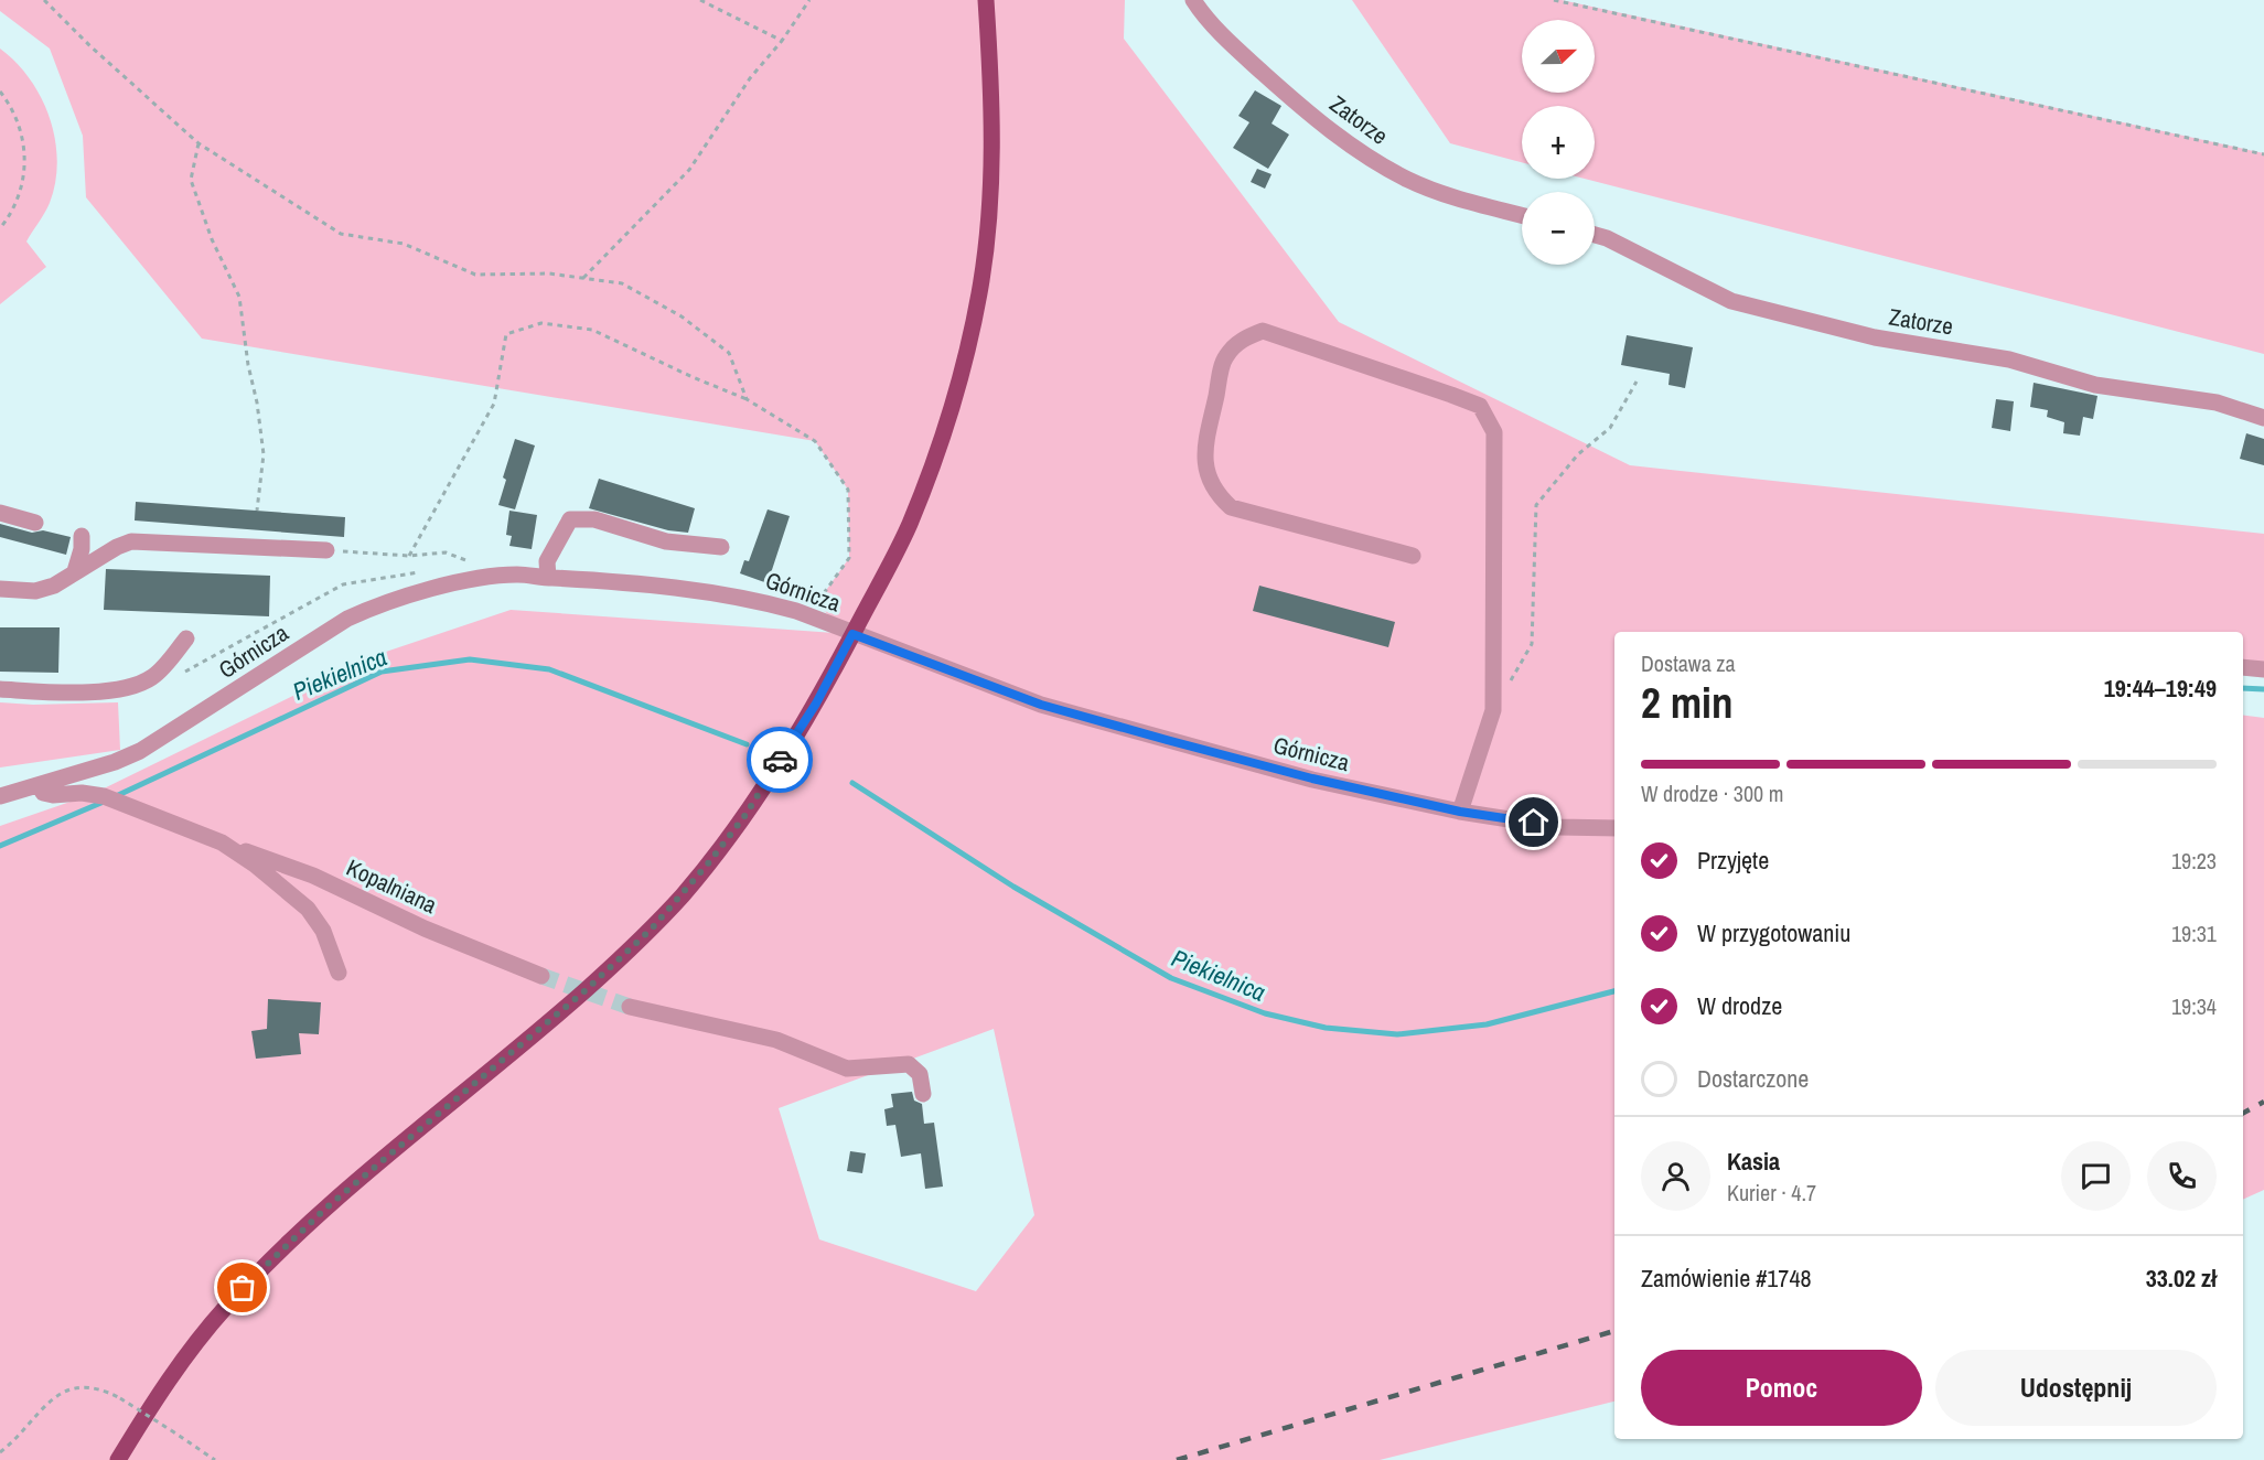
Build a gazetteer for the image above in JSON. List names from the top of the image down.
{
  "streets": {
    "street": ["Zatorze", "Górnicza", "Kopalniana"]
  },
  "crossings": [
    ["Górnicza", "Kopalniana"]
  ],
  "water": ["Piekielnica"],
  "north": "right",
  "page": {
    "map_buttons": ["+", "−"],
    "heading": ["2 min", "Dostawa za", "19:44–19:49"],
    "panel": [
      "Kasia",
      "Kurier · 4.7",
      "Zamówienie #1748",
      "33.02 zł"
    ],
    "bar": "W drodze · 300 m",
    "list": [
      ["Przyjęte", "19:23"],
      ["W przygotowaniu", "19:31"],
      ["W drodze", "19:34"],
      "Dostarczone"
    ],
    "buttons": ["Pomoc", "Udostępnij"]
  }
}
